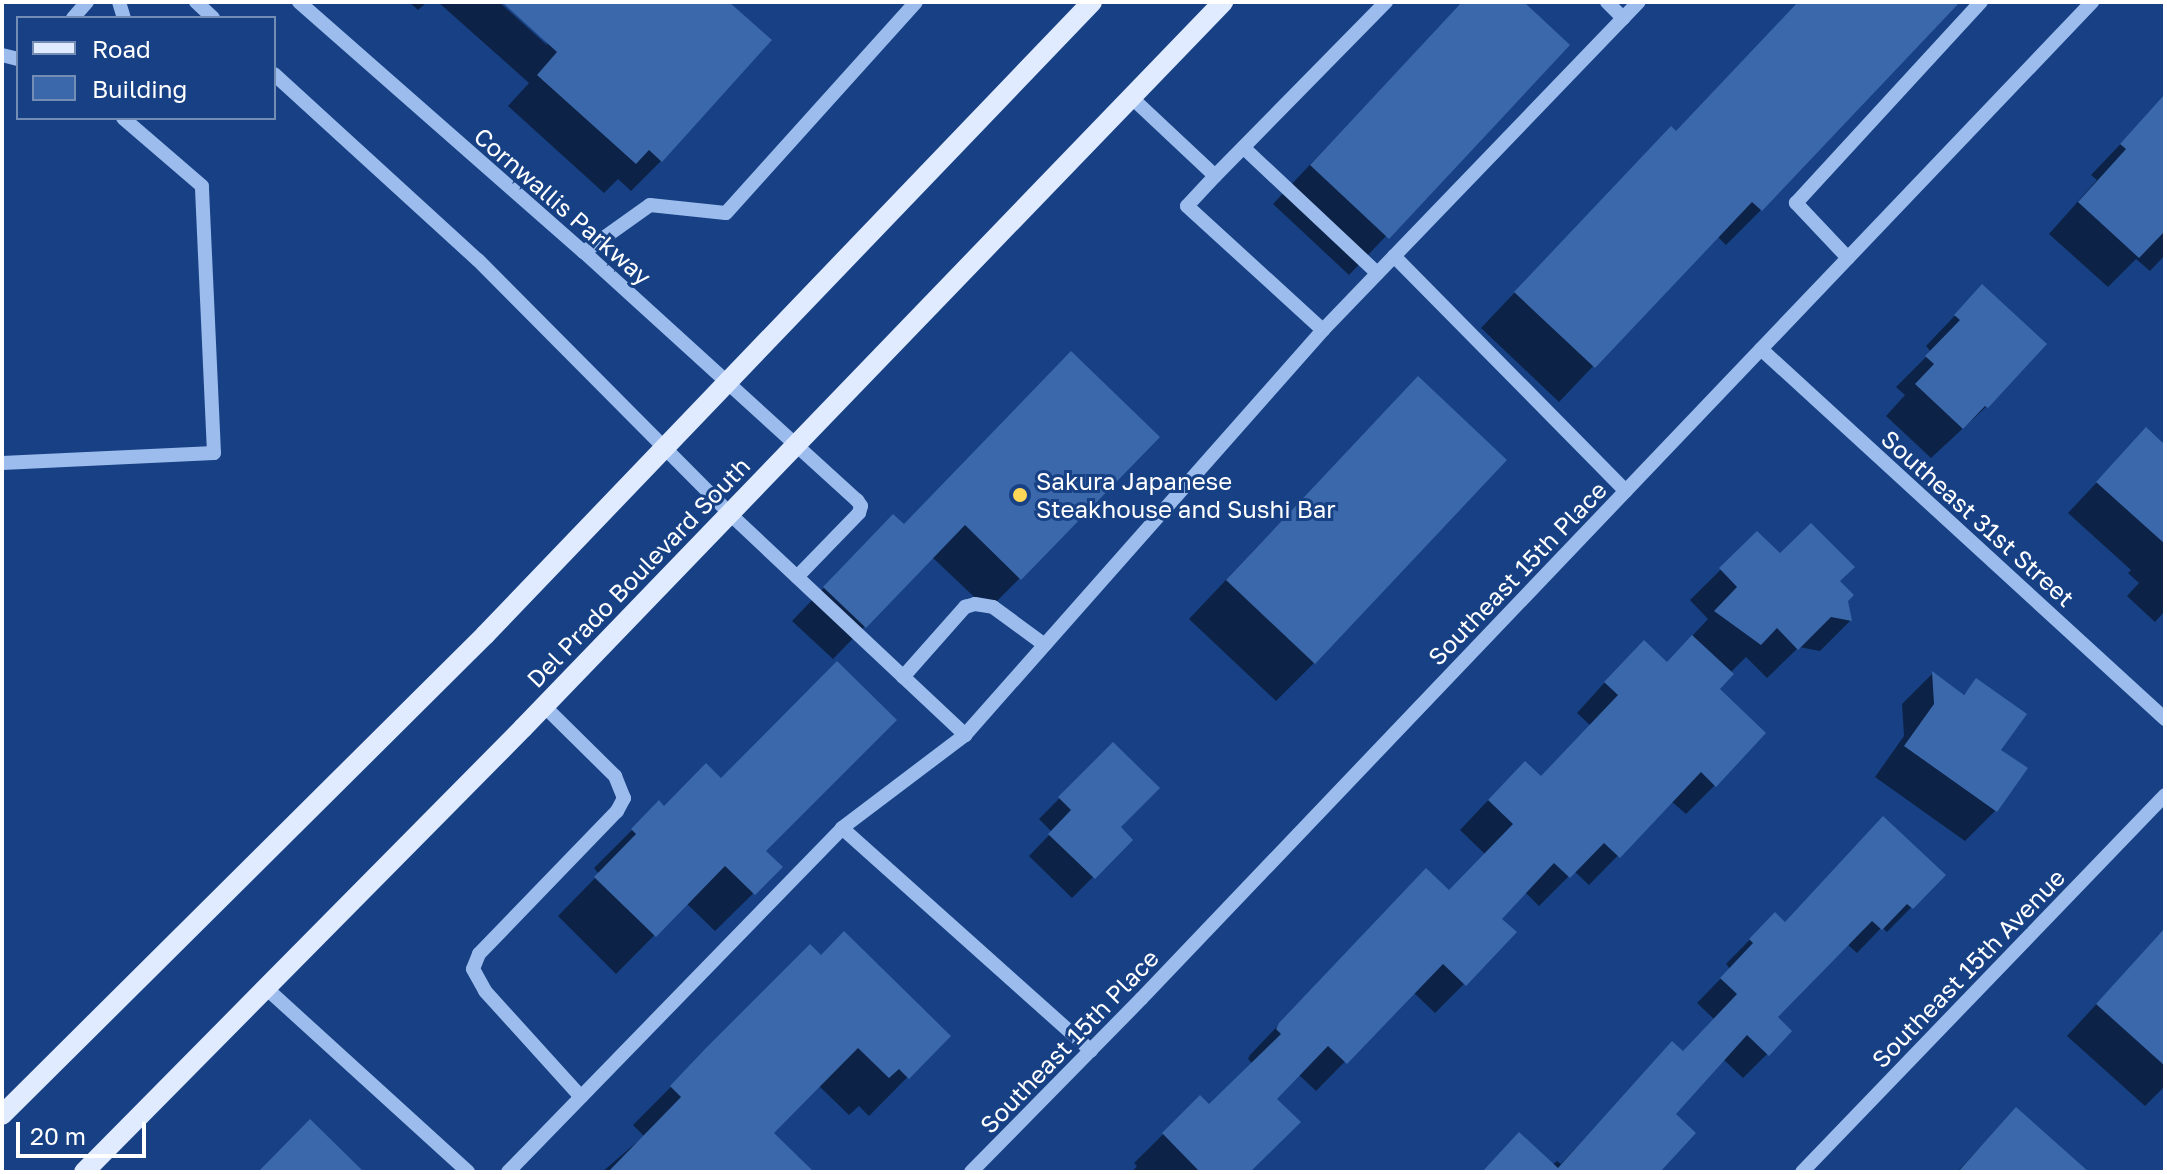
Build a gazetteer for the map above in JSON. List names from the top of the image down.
{
  "streets": {
    "main road": ["Del Prado Boulevard South"],
    "street": [
      "Cornwallis Parkway",
      "Southeast 31st Street",
      "Southeast 15th Place",
      "Southeast 15th Avenue"
    ]
  },
  "crossings": [
    ["Cornwallis Parkway", "Del Prado Boulevard South"],
    ["Southeast 31st Street", "Southeast 15th Place"]
  ],
  "places": ["Sakura Japanese Steakhouse and Sushi Bar"],
  "legend": ["Road", "Building"],
  "scale_bar": "20 m"
}
